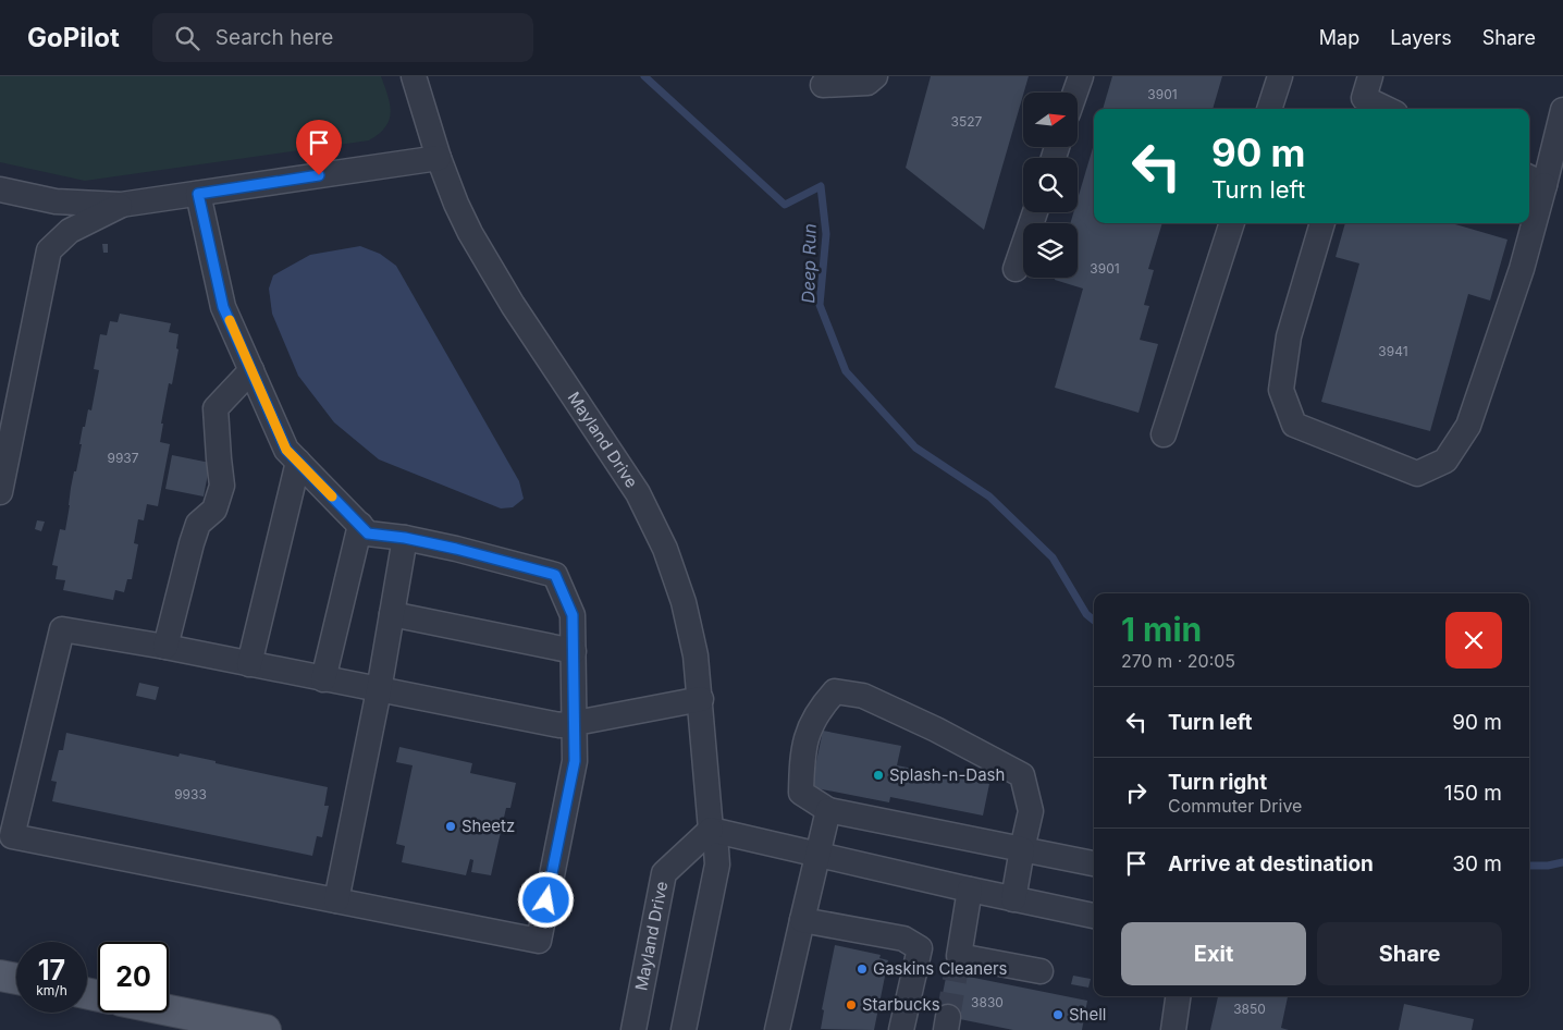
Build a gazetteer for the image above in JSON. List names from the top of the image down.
{
  "streets": {
    "street": ["Mayland Drive"]
  },
  "water": ["Deep Run"],
  "places": [
    "Splash-n-Dash",
    "Sheetz",
    "Gaskins Cleaners",
    "Starbucks",
    "Shell"
  ],
  "house_numbers": [
    "3901",
    "3527",
    "3901",
    "3941",
    "9937",
    "9933",
    "3830",
    "3850"
  ],
  "north": "right",
  "page": {
    "header": "GoPilot",
    "search": "Search here",
    "nav": ["Map", "Layers", "Share"],
    "turn": ["90 m", "Turn left"],
    "heading": ["1 min", "270 m · 20:05"],
    "list": [
      {
        "name": "Turn left",
        "value": "90 m"
      },
      {
        "name": "Turn right",
        "note": "Commuter Drive",
        "value": "150 m"
      },
      {
        "name": "Arrive at destination",
        "value": "30 m"
      }
    ],
    "buttons": ["Exit", "Share"],
    "speed": "17 km/h",
    "limit": "20"
  }
}
